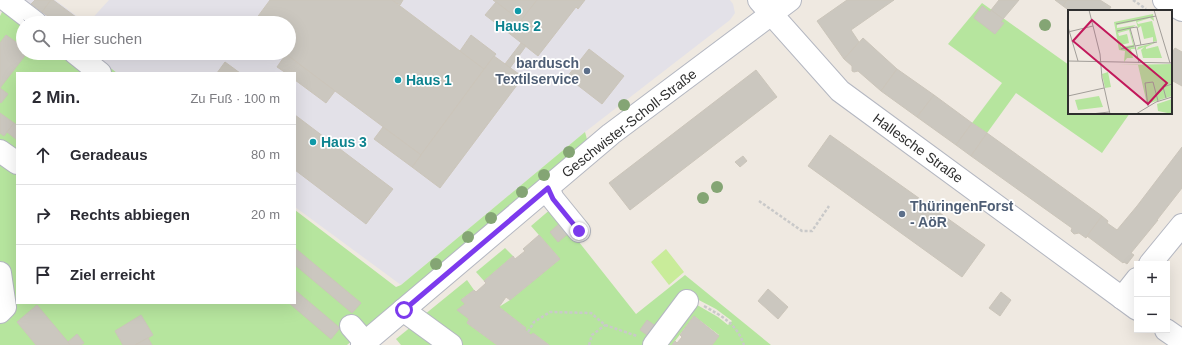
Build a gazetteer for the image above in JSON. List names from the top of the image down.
{
  "streets": {
    "street": ["Geschwister-Scholl-Straße", "Hallesche Straße"]
  },
  "crossings": [
    ["Geschwister-Scholl-Straße", "Hallesche Straße"]
  ],
  "places": [
    "Haus 2",
    "bardusch Textilservice",
    "Haus 1",
    "Haus 3",
    "ThüringenForst - AöR"
  ],
  "page": {
    "search": "Hier suchen",
    "heading": ["2 Min.", "Zu Fuß · 100 m"],
    "list": [
      ["Geradeaus", "80 m"],
      ["Rechts abbiegen", "20 m"],
      "Ziel erreicht"
    ],
    "map_buttons": ["+", "−"]
  }
}
